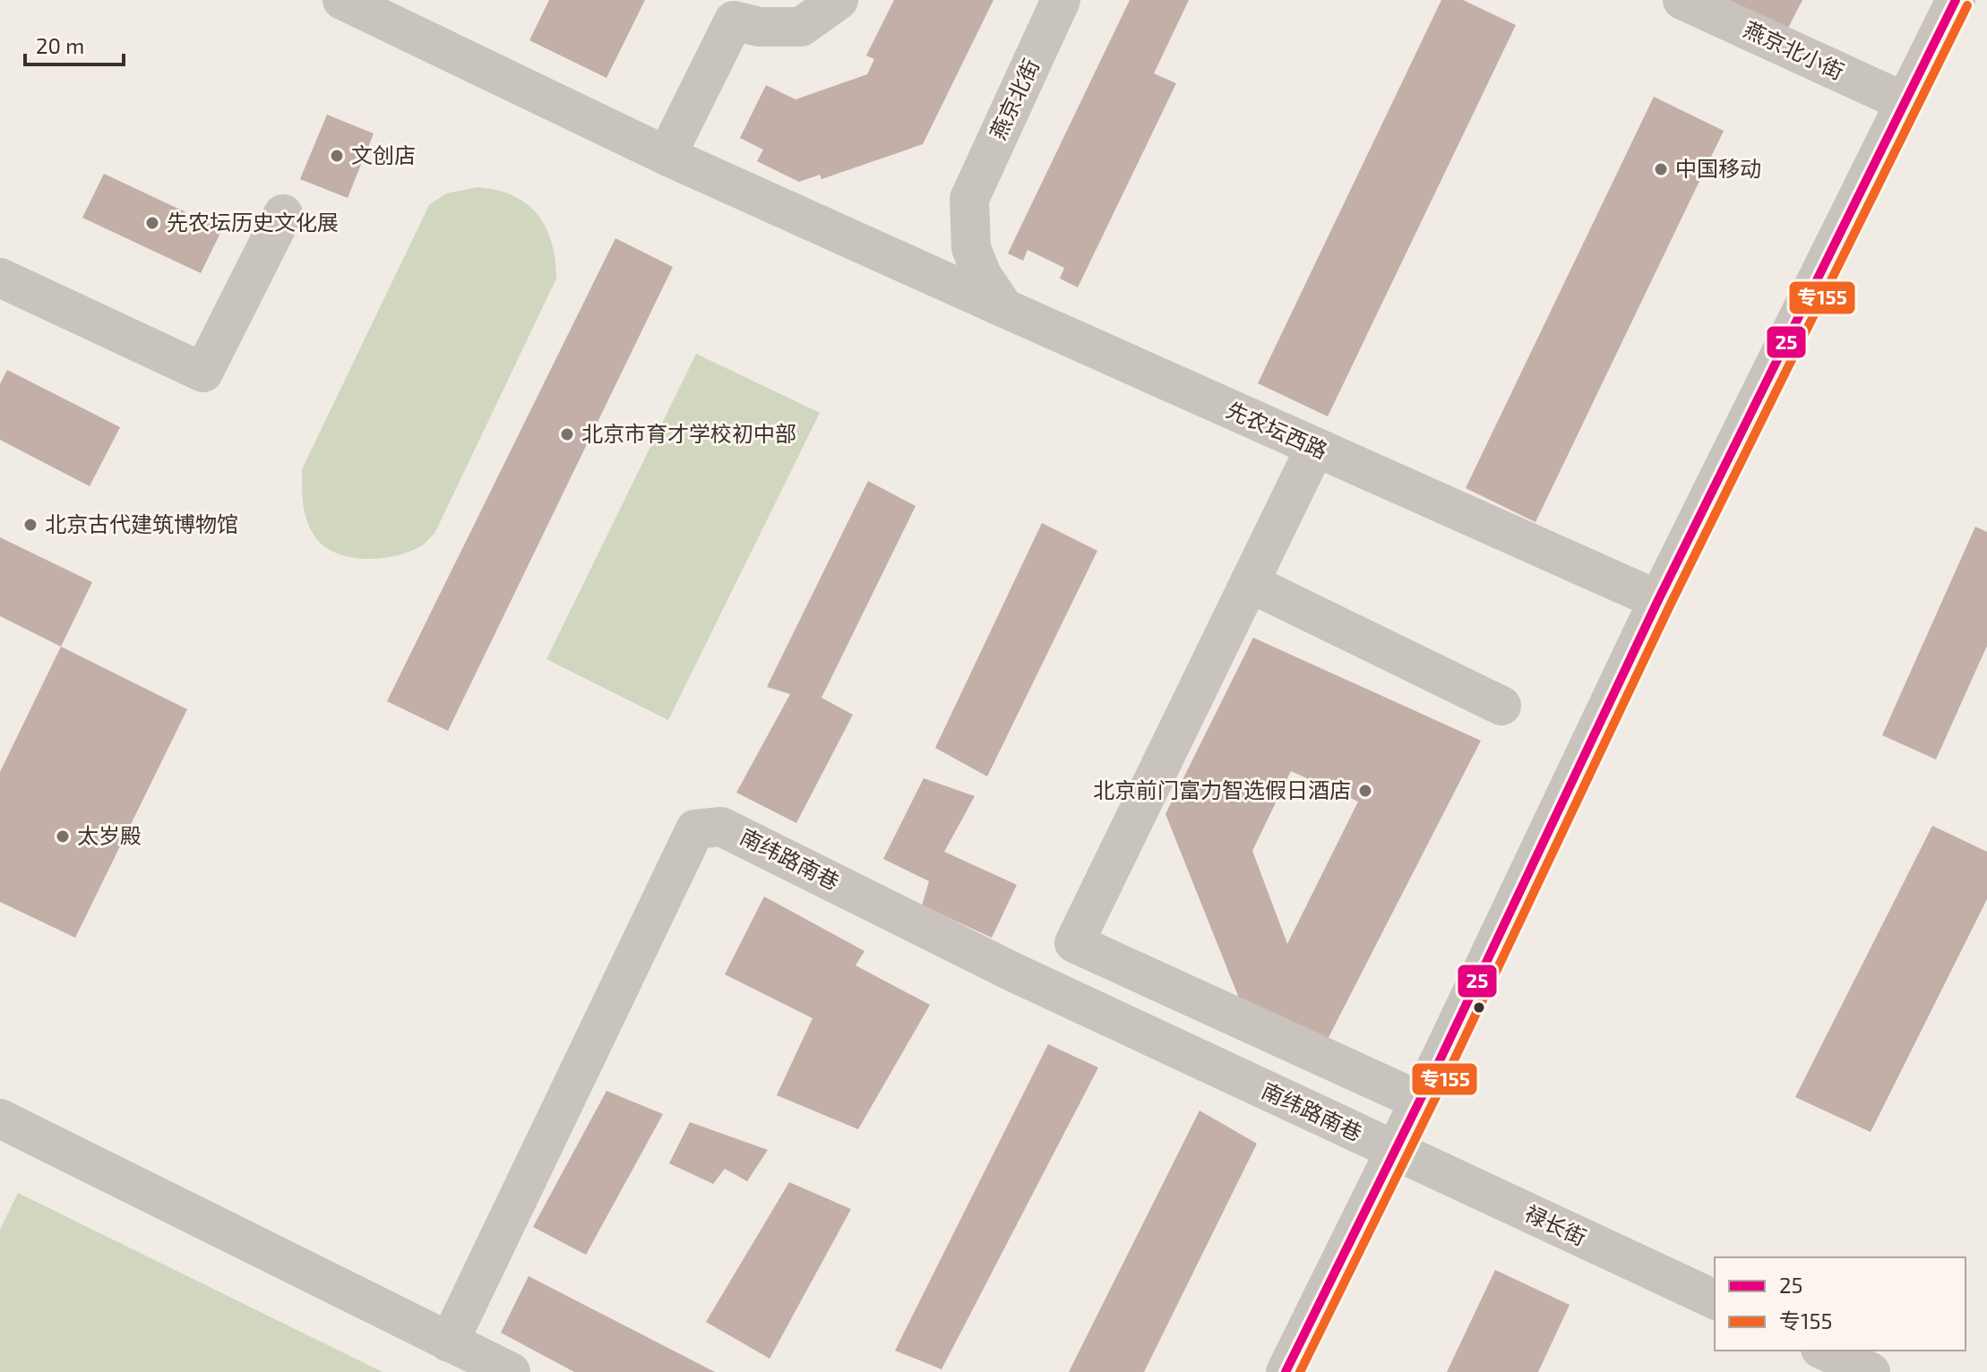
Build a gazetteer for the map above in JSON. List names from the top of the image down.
{
  "streets": {
    "street": [
      "燕京北小街",
      "燕京北街",
      "先农坛西路",
      "南纬路南巷",
      "禄长街"
    ]
  },
  "crossings": [
    ["燕京北街", "先农坛西路"],
    ["南纬路南巷", "禄长街"]
  ],
  "places": [
    "文创店",
    "中国移动",
    "先农坛历史文化展",
    "北京市育才学校初中部",
    "北京古代建筑博物馆",
    "北京前门富力智选假日酒店",
    "太岁殿"
  ],
  "lines": ["transit line 25", "transit line 专155"],
  "legend": ["25", "专155"],
  "scale_bar": "20 m"
}
